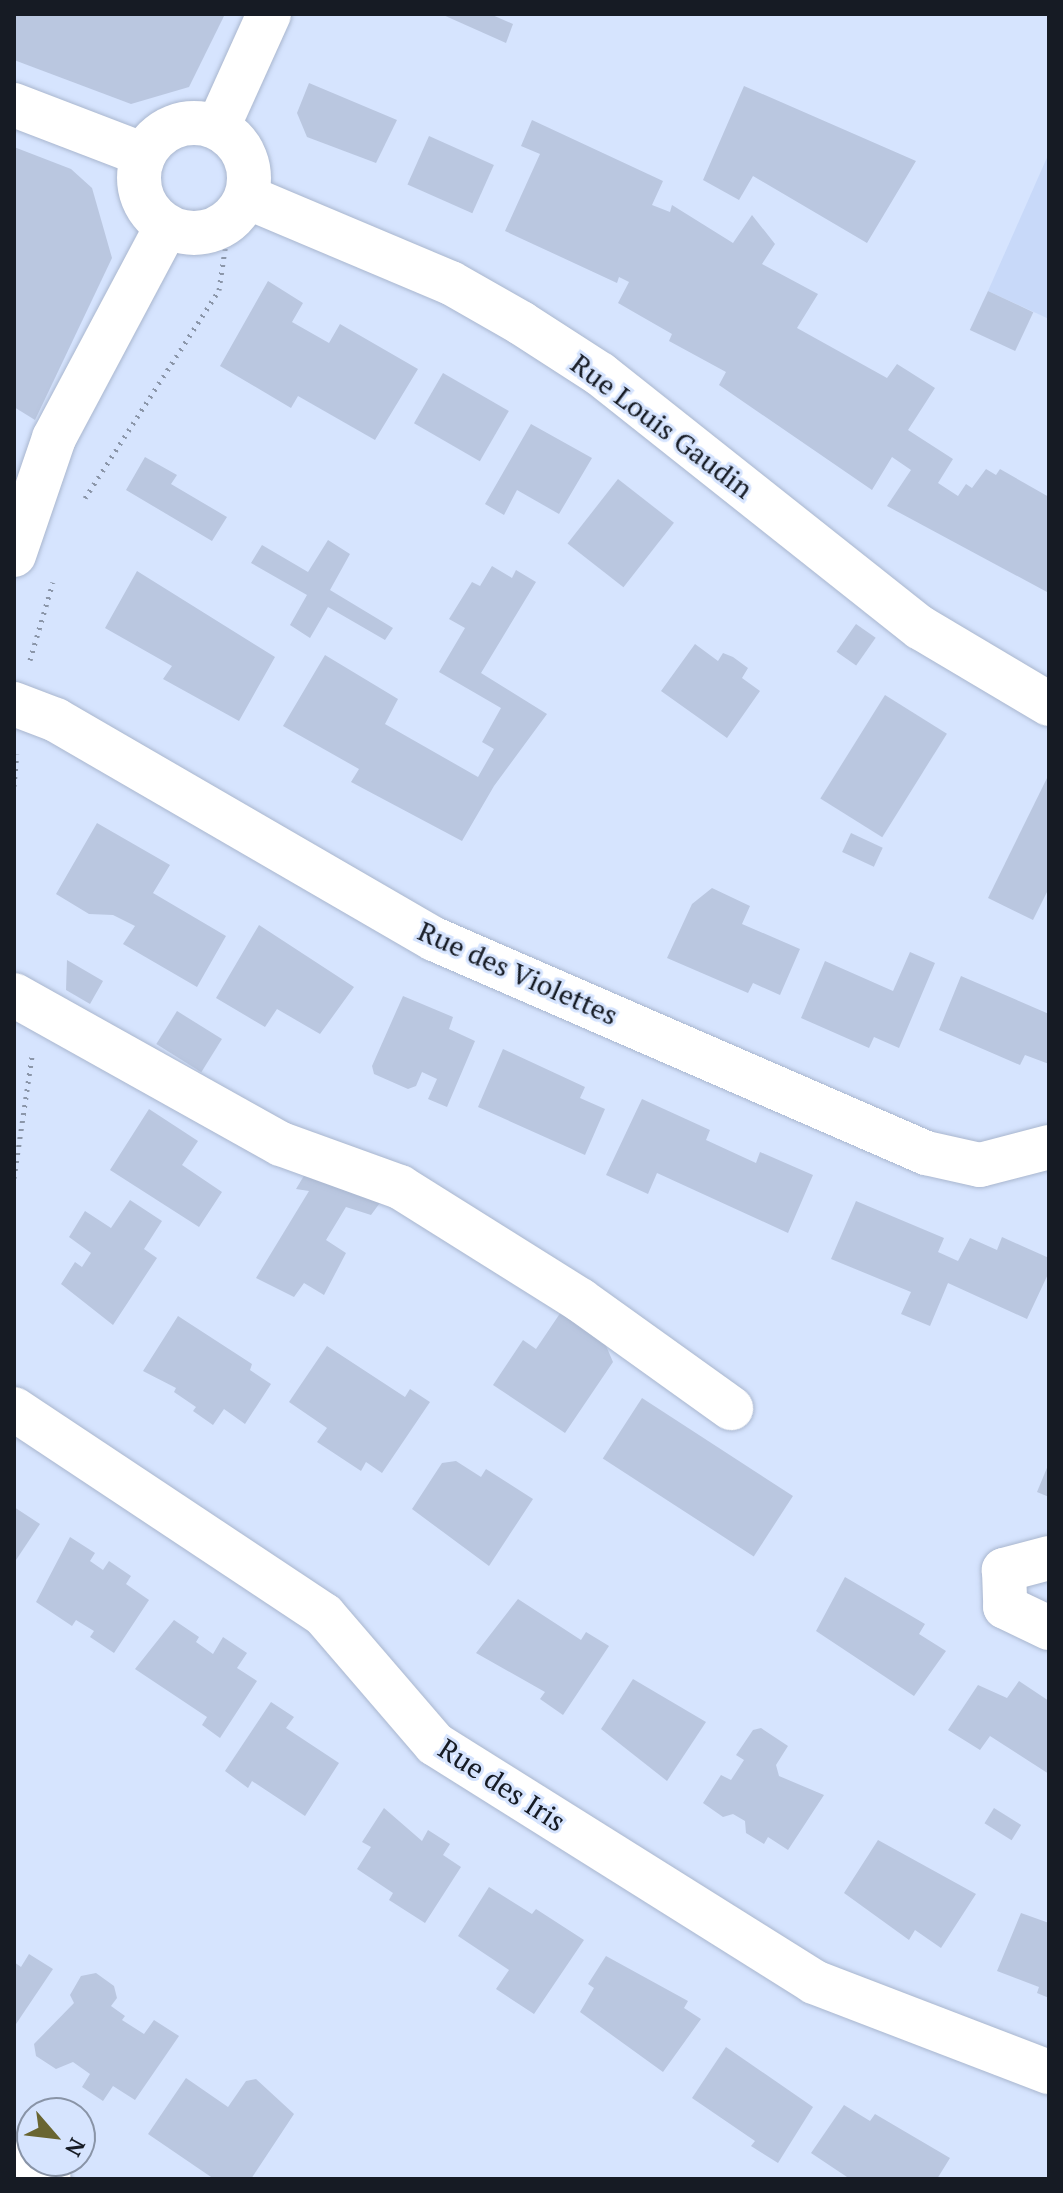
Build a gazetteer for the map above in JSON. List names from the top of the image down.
{
  "streets": {
    "street": ["Rue Louis Gaudin", "Rue des Violettes", "Rue des Iris"]
  },
  "north": "bottom right"
}
